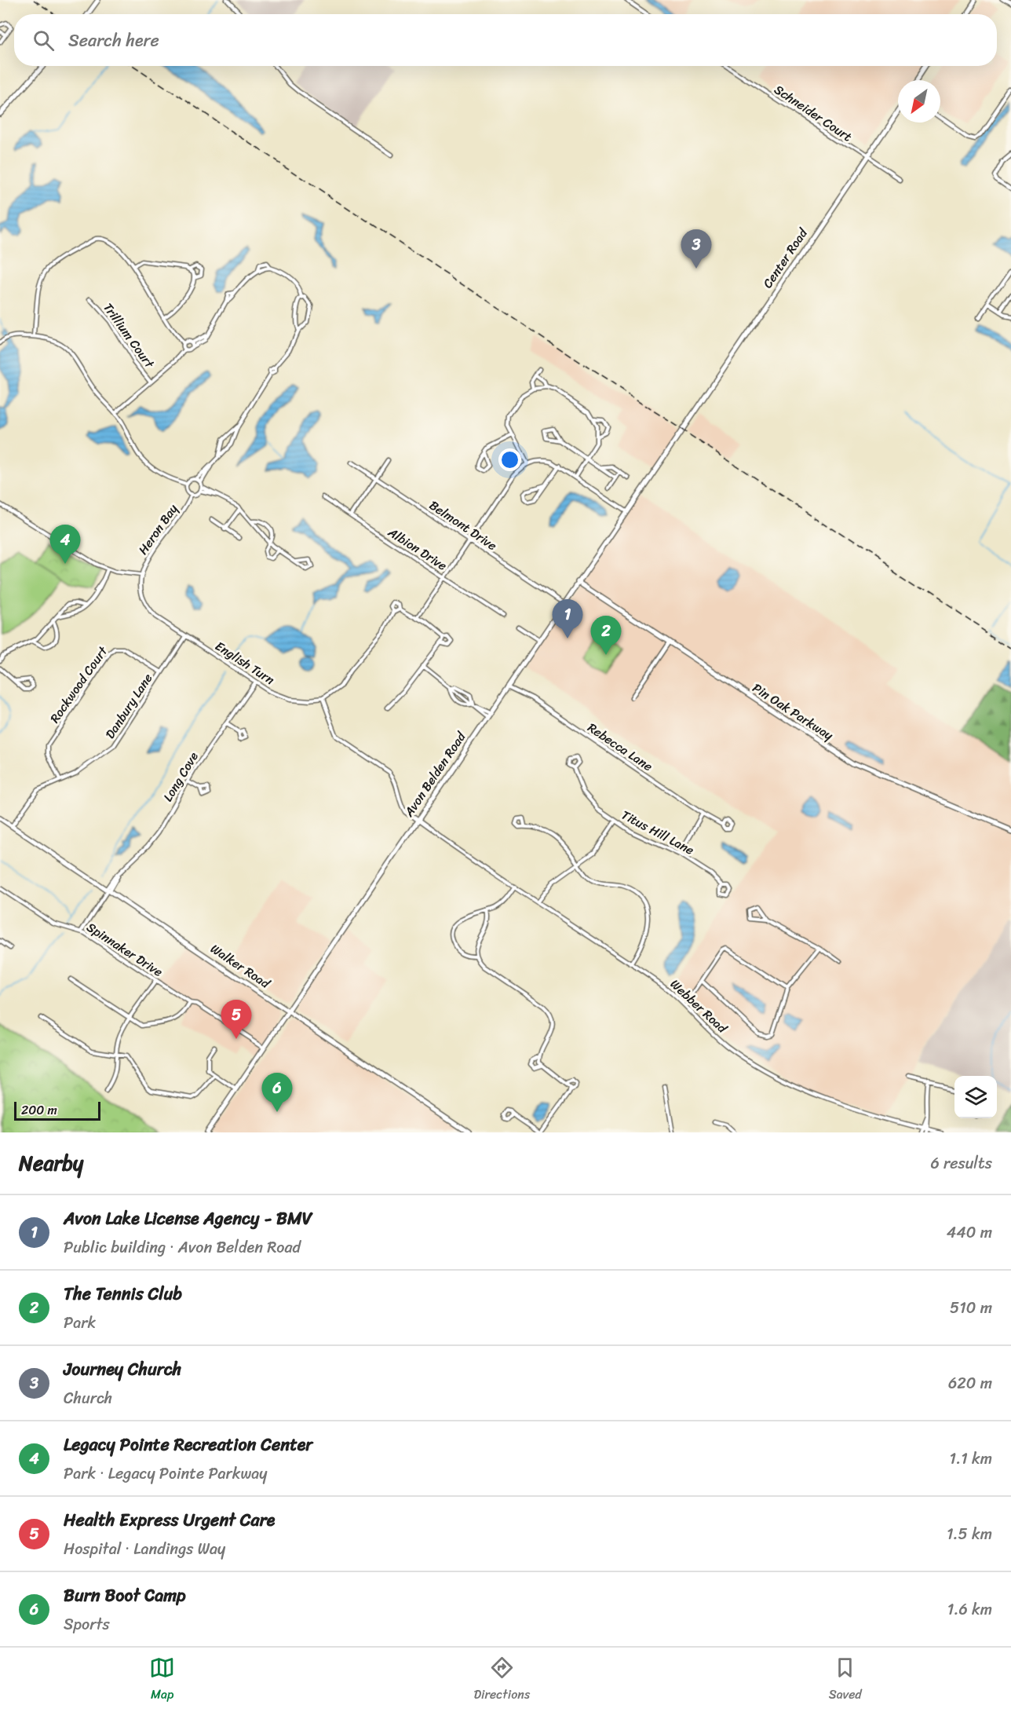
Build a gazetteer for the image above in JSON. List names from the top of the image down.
{
  "streets": {
    "main road": [
      "Center Road",
      "Pin Oak Parkway",
      "Avon Belden Road",
      "Walker Road"
    ],
    "street": [
      "Schneider Court",
      "Trillium Court",
      "Belmont Drive",
      "Heron Bay",
      "Albion Drive",
      "English Turn",
      "Rockwood Court",
      "Danbury Lane",
      "Rebecca Lane",
      "Long Cove",
      "Titus Hill Lane",
      "Spinnaker Drive",
      "Webber Road"
    ]
  },
  "crossings": [
    ["Schneider Court", "Center Road"],
    ["Center Road", "Avon Belden Road"],
    ["Belmont Drive", "Avon Belden Road"],
    ["Heron Bay", "English Turn"],
    ["English Turn", "Danbury Lane"],
    ["English Turn", "Long Cove"],
    ["English Turn", "Webber Road"],
    ["Rockwood Court", "Danbury Lane"],
    ["Danbury Lane", "Walker Road"],
    ["Pin Oak Parkway", "Avon Belden Road"],
    ["Rebecca Lane", "Avon Belden Road"],
    ["Avon Belden Road", "Spinnaker Drive"],
    ["Avon Belden Road", "Walker Road"],
    ["Avon Belden Road", "Webber Road"],
    ["Long Cove", "Spinnaker Drive"],
    ["Long Cove", "Walker Road"]
  ],
  "scale_bar": "200 m",
  "north": "bottom left",
  "page": {
    "search": "Search here",
    "pins": [
      "3",
      "4",
      "1",
      "2",
      "5",
      "6"
    ],
    "scale": "200 m",
    "heading": ["Nearby", "6 results"],
    "list": [
      {
        "mark": "1",
        "name": "Avon Lake License Agency - BMV",
        "note": "Public building · Avon Belden Road",
        "value": "440 m"
      },
      {
        "mark": "2",
        "name": "The Tennis Club",
        "note": "Park",
        "value": "510 m"
      },
      {
        "mark": "3",
        "name": "Journey Church",
        "note": "Church",
        "value": "620 m"
      },
      {
        "mark": "4",
        "name": "Legacy Pointe Recreation Center",
        "note": "Park · Legacy Pointe Parkway",
        "value": "1.1 km"
      },
      {
        "mark": "5",
        "name": "Health Express Urgent Care",
        "note": "Hospital · Landings Way",
        "value": "1.5 km"
      },
      {
        "mark": "6",
        "name": "Burn Boot Camp",
        "note": "Sports",
        "value": "1.6 km"
      }
    ],
    "nav": ["Map", "Directions", "Saved"]
  }
}
